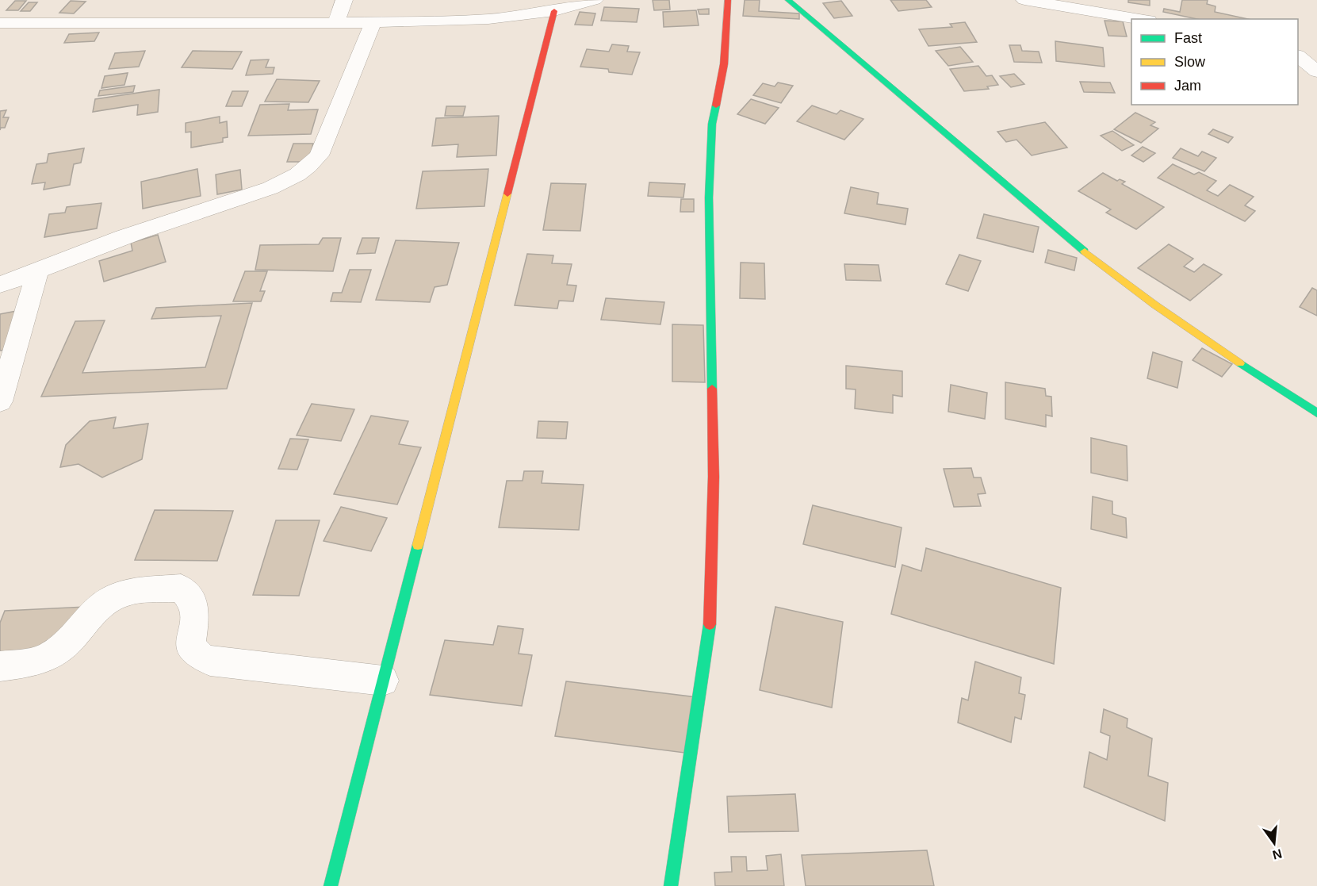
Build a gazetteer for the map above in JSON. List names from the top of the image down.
{
  "legend": ["Fast", "Slow", "Jam"],
  "north": "bottom"
}
